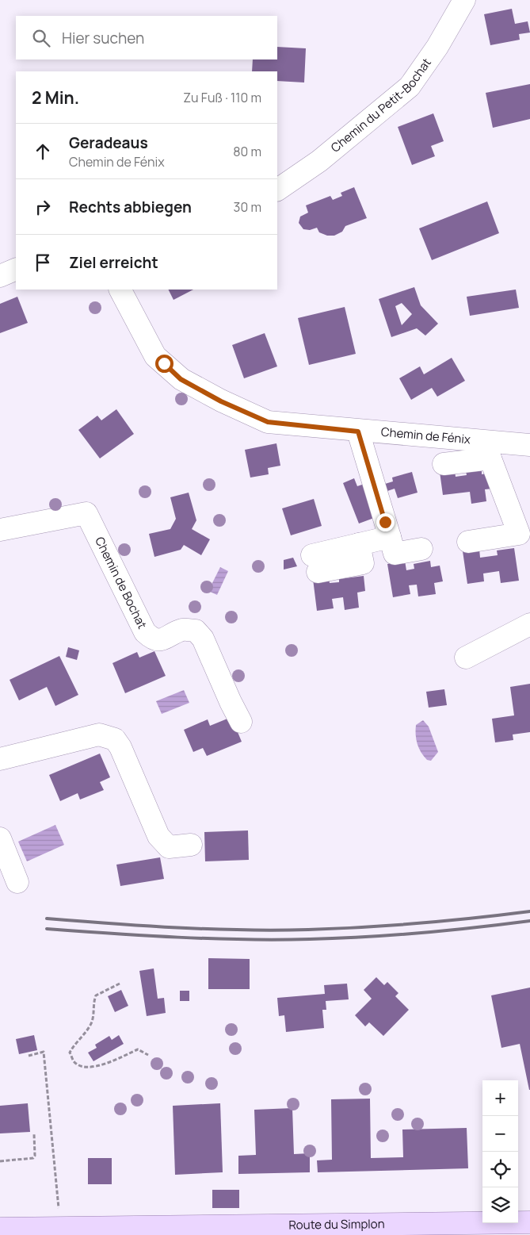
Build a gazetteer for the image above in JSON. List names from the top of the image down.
{
  "streets": {
    "main road": ["Route du Simplon"],
    "street": ["Chemin du Petit-Bochat", "Chemin de Fénix", "Chemin de Bochat"]
  },
  "page": {
    "search": "Hier suchen",
    "heading": ["2 Min.", "Zu Fuß · 110 m"],
    "list": [
      ["Geradeaus", "Chemin de Fénix", "80 m"],
      ["Rechts abbiegen", "30 m"],
      "Ziel erreicht"
    ],
    "map_buttons": ["+", "−"]
  }
}
